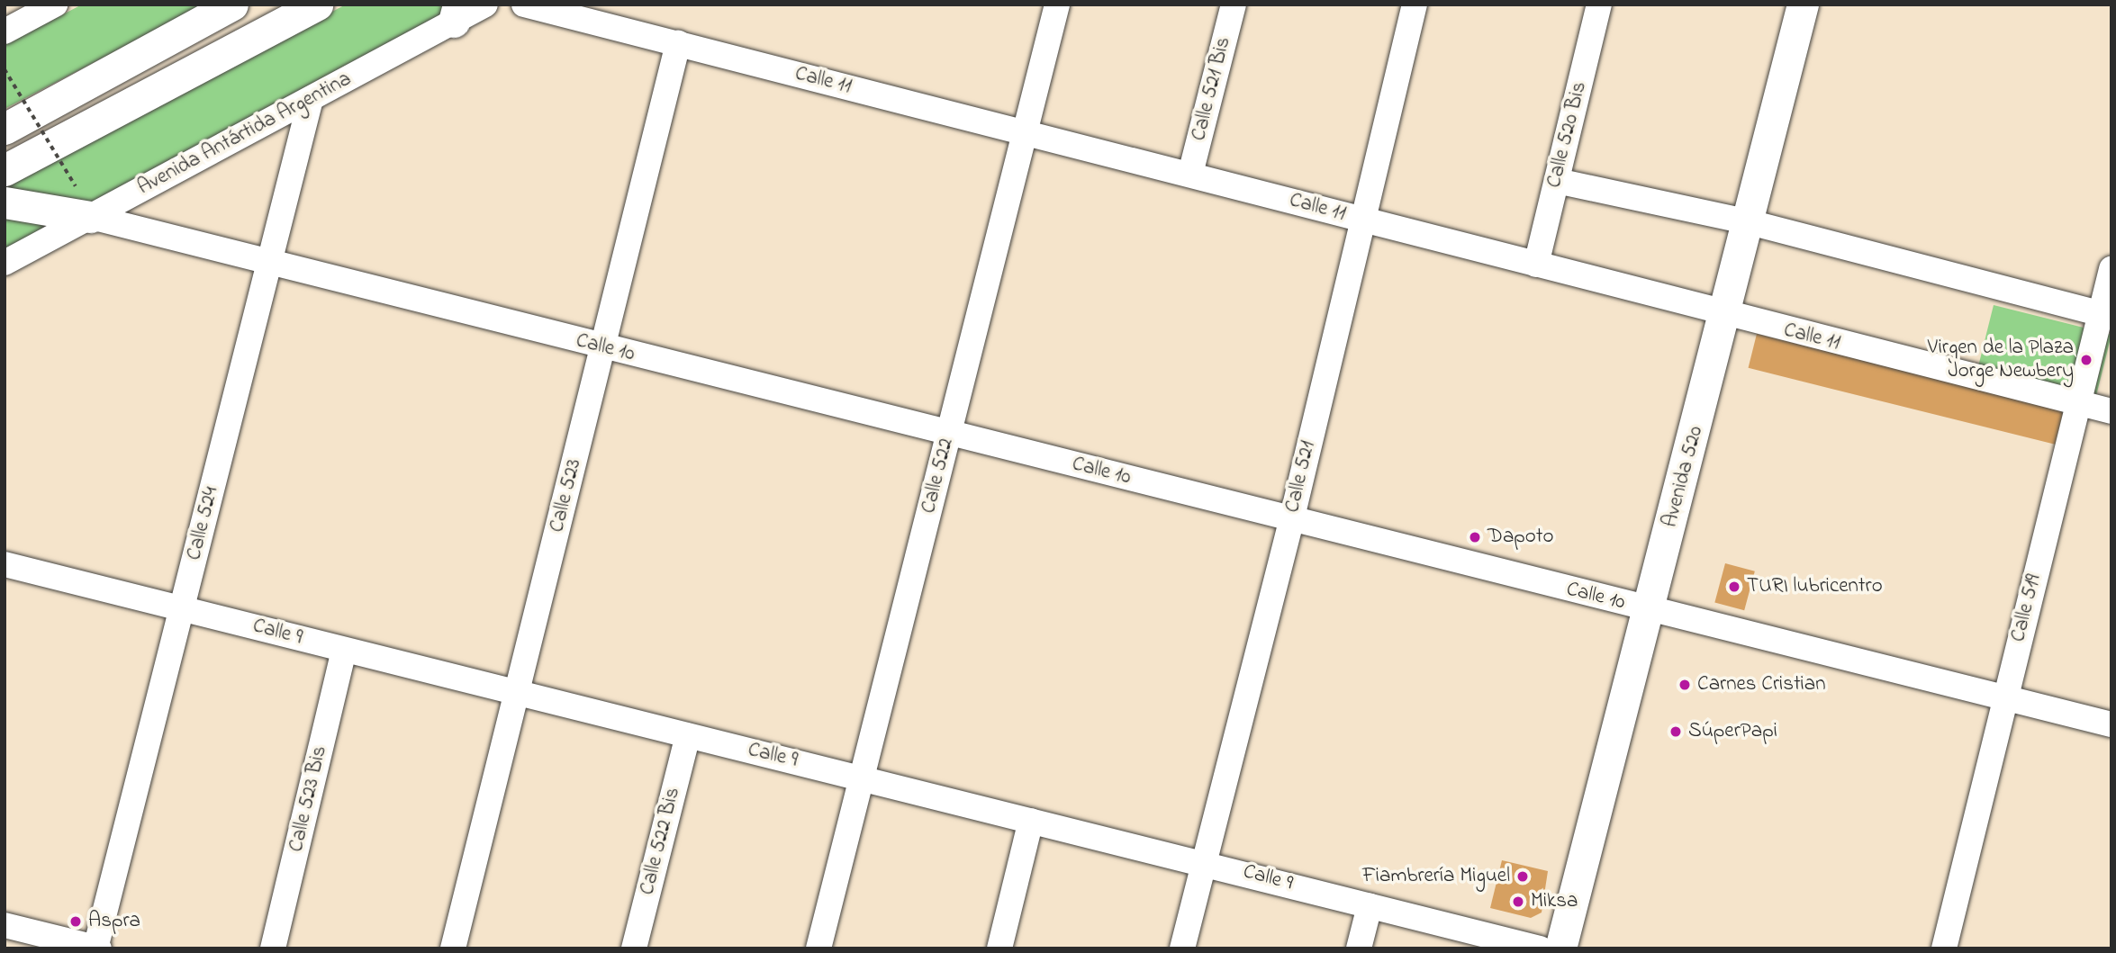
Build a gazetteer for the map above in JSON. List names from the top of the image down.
{
  "streets": {
    "main road": ["Avenida 520"],
    "street": [
      "Calle 11",
      "Calle 521 Bis",
      "Avenida Antártida Argentina",
      "Calle 520 Bis",
      "Calle 10",
      "Calle 522",
      "Calle 521",
      "Calle 523",
      "Calle 524",
      "Calle 519",
      "Calle 9",
      "Calle 523 Bis",
      "Calle 522 Bis"
    ]
  },
  "crossings": [
    ["Calle 11", "Calle 521 Bis"],
    ["Calle 11", "Calle 520 Bis"],
    ["Calle 11", "Calle 522"],
    ["Calle 11", "Calle 521"],
    ["Calle 11", "Avenida 520"],
    ["Calle 11", "Calle 523"],
    ["Calle 11", "Calle 519"],
    ["Avenida Antártida Argentina", "Calle 10"],
    ["Avenida Antártida Argentina", "Calle 524"],
    ["Calle 10", "Calle 522"],
    ["Calle 10", "Calle 521"],
    ["Calle 10", "Avenida 520"],
    ["Calle 10", "Calle 523"],
    ["Calle 10", "Calle 524"],
    ["Calle 10", "Calle 519"],
    ["Calle 522", "Calle 9"],
    ["Calle 521", "Calle 9"],
    ["Calle 523", "Calle 9"],
    ["Calle 524", "Calle 9"],
    ["Calle 9", "Calle 523 Bis"],
    ["Calle 9", "Calle 522 Bis"]
  ],
  "places": [
    "Virgen de la Plaza Jorge Newbery",
    "Dapoto",
    "TURI lubricentro",
    "Carnes Cristian",
    "SúperPapi",
    "Fiambrería Miguel",
    "Miksa",
    "Aspra"
  ]
}
